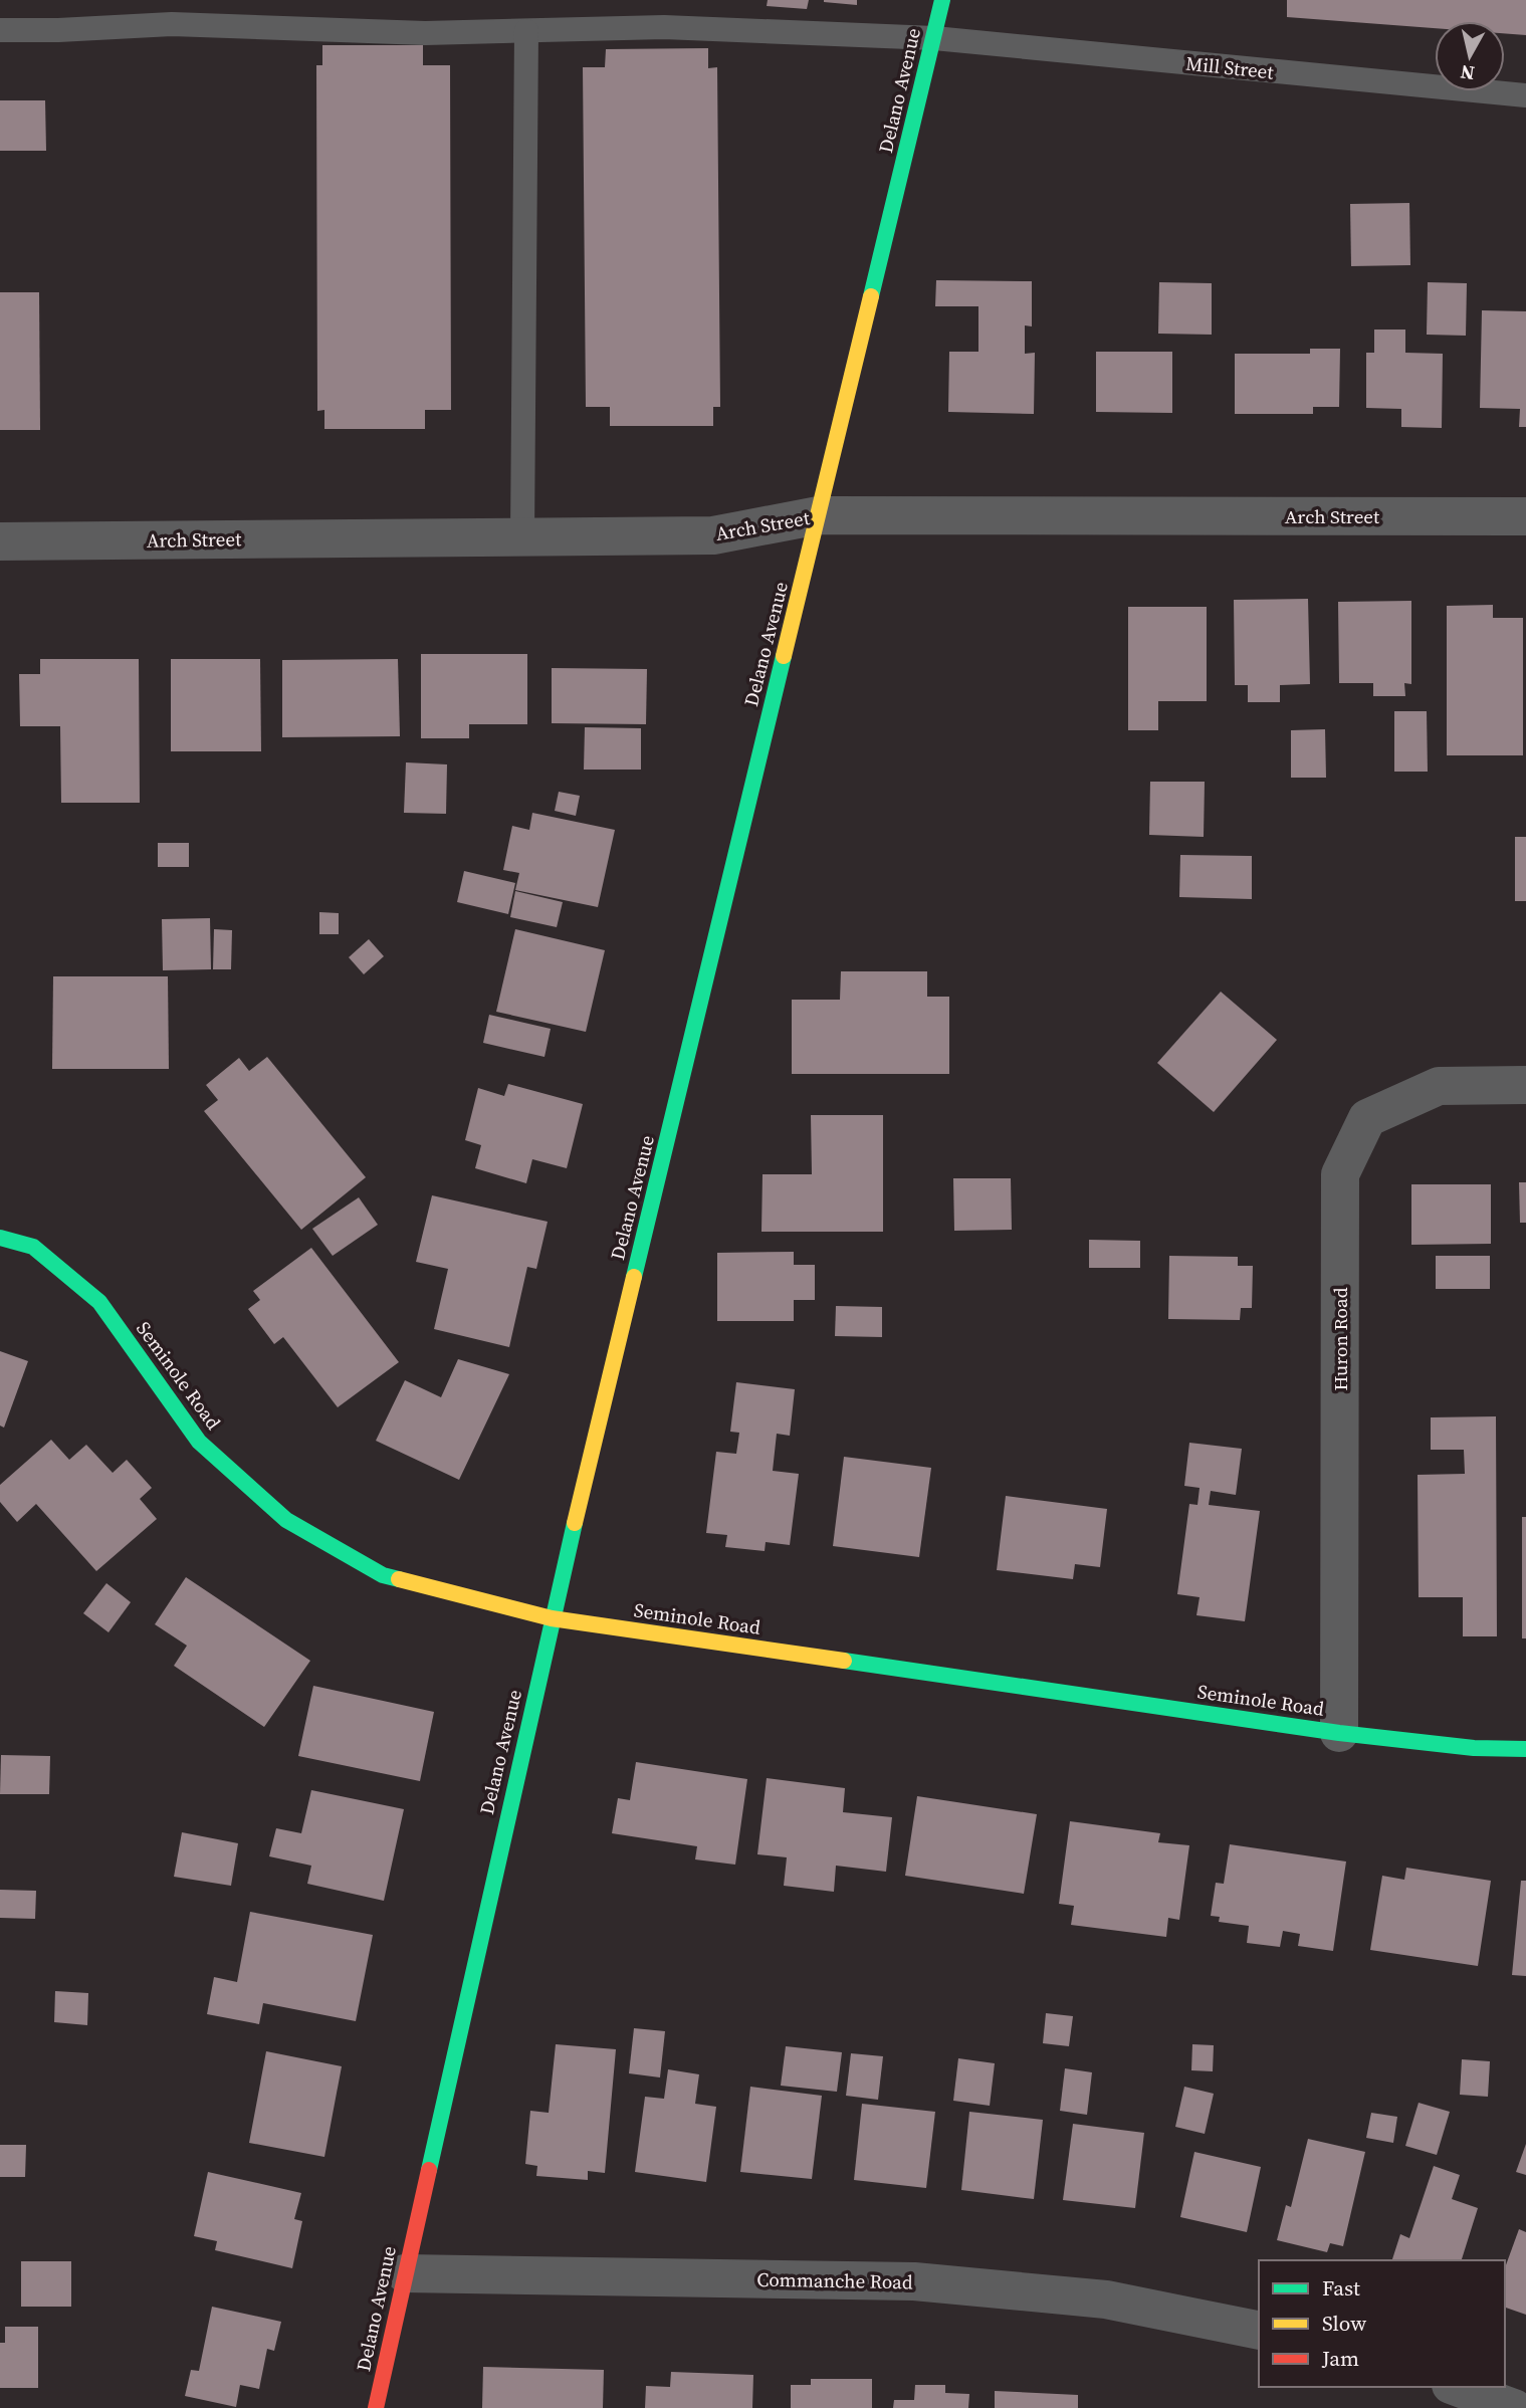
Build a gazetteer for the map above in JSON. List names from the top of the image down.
{
  "streets": {
    "street": [
      "Delano Avenue",
      "Arch Street",
      "Huron Road",
      "Seminole Road",
      "Commanche Road"
    ],
    "lane": ["Mill Street"]
  },
  "crossings": [
    ["Mill Street", "Delano Avenue"],
    ["Delano Avenue", "Arch Street"],
    ["Delano Avenue", "Seminole Road"],
    ["Delano Avenue", "Commanche Road"],
    ["Huron Road", "Seminole Road"]
  ],
  "legend": ["Fast", "Slow", "Jam"],
  "north": "bottom"
}
